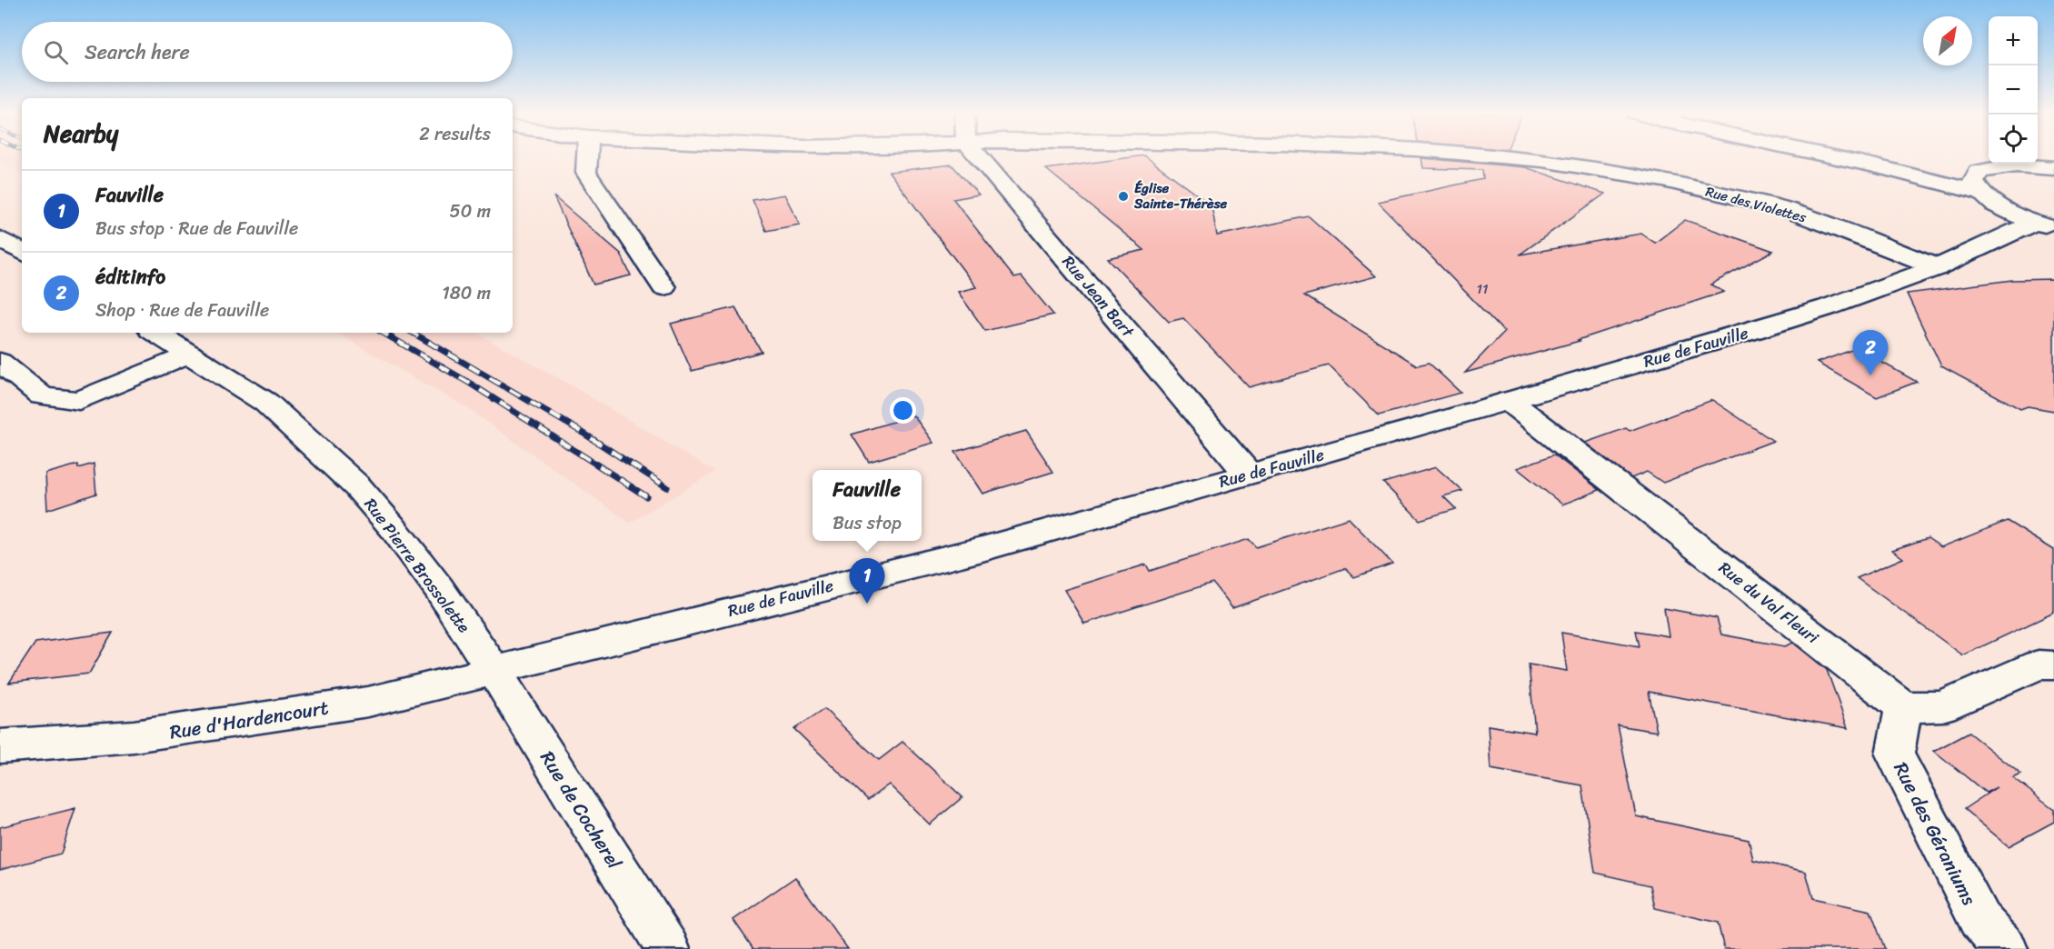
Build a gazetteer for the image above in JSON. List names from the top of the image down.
{
  "streets": {
    "street": [
      "Rue des Violettes",
      "Rue Jean Bart",
      "Rue de Fauville",
      "Rue Pierre Brossolette",
      "Rue du Val Fleuri",
      "Rue d'Hardencourt",
      "Rue de Cocherel",
      "Rue des Géraniums"
    ]
  },
  "crossings": [
    ["Rue des Violettes", "Rue de Fauville"],
    ["Rue Jean Bart", "Rue de Fauville"],
    ["Rue de Fauville", "Rue Pierre Brossolette"],
    ["Rue de Fauville", "Rue du Val Fleuri"],
    ["Rue de Fauville", "Rue d'Hardencourt"],
    ["Rue de Fauville", "Rue de Cocherel"],
    ["Rue Pierre Brossolette", "Rue d'Hardencourt"],
    ["Rue Pierre Brossolette", "Rue de Cocherel"],
    ["Rue du Val Fleuri", "Rue des Géraniums"],
    ["Rue d'Hardencourt", "Rue de Cocherel"]
  ],
  "places": ["Église Sainte-Thérèse"],
  "house_numbers": ["11"],
  "north": "top right",
  "page": {
    "map_buttons": ["+", "−"],
    "search": "Search here",
    "heading": ["Nearby", "2 results"],
    "list": [
      {
        "mark": "1",
        "name": "Fauville",
        "note": "Bus stop · Rue de Fauville",
        "value": "50 m"
      },
      {
        "mark": "2",
        "name": "éditinfo",
        "note": "Shop · Rue de Fauville",
        "value": "180 m"
      }
    ],
    "pins": ["2", "1"],
    "popup": ["Fauville", "Bus stop"]
  }
}
